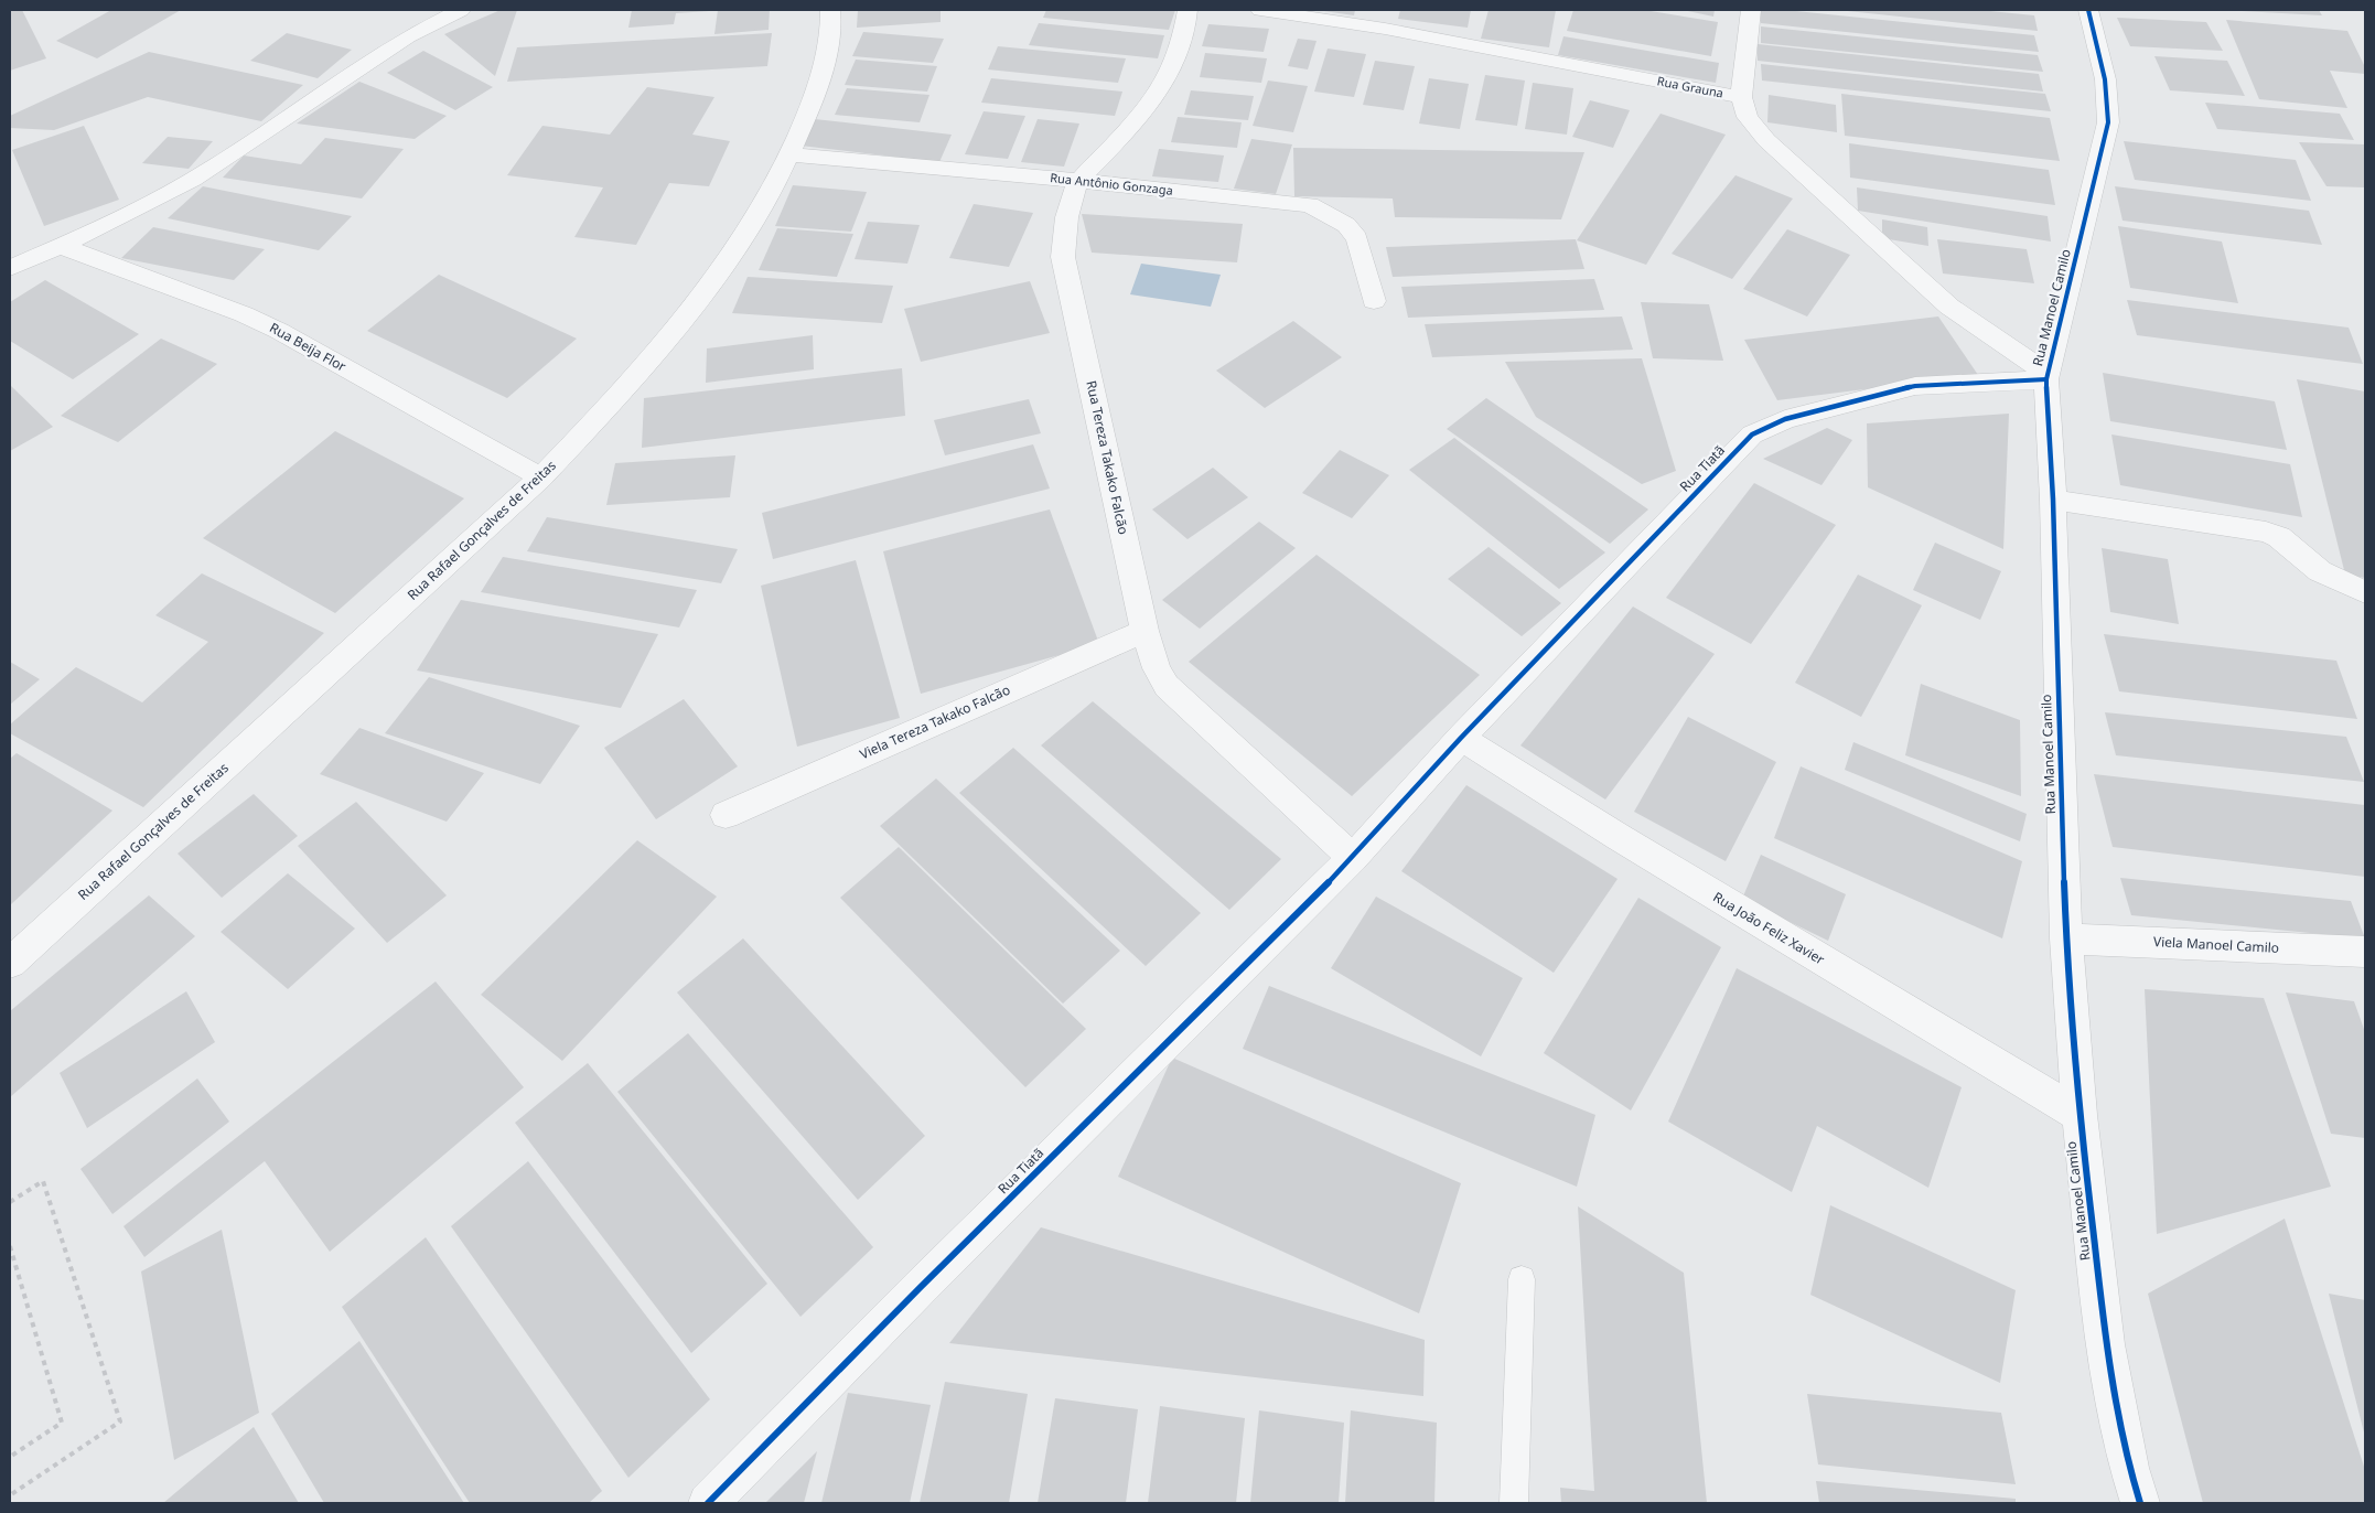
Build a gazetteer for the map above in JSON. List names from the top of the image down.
{
  "streets": {
    "street": [
      "Rua Grauna",
      "Rua Antônio Gonzaga",
      "Rua Manoel Camilo",
      "Rua Beija Flor",
      "Rua Tereza Takako Falcão",
      "Rua Tiatã",
      "Rua Rafael Gonçalves de Freitas",
      "Viela Tereza Takako Falcão",
      "Rua João Feliz Xavier",
      "Viela Manoel Camilo"
    ]
  },
  "crossings": [
    ["Rua Grauna", "Rua Manoel Camilo"],
    ["Rua Grauna", "Rua Tiatã"],
    ["Rua Antônio Gonzaga", "Rua Tereza Takako Falcão"],
    ["Rua Antônio Gonzaga", "Rua Rafael Gonçalves de Freitas"],
    ["Rua Manoel Camilo", "Rua Tiatã"],
    ["Rua Manoel Camilo", "Rua João Feliz Xavier"],
    ["Rua Manoel Camilo", "Viela Manoel Camilo"],
    ["Rua Beija Flor", "Rua Rafael Gonçalves de Freitas"],
    ["Rua Tereza Takako Falcão", "Rua Tiatã"],
    ["Rua Tereza Takako Falcão", "Viela Tereza Takako Falcão"],
    ["Rua Tiatã", "Rua João Feliz Xavier"]
  ]
}
